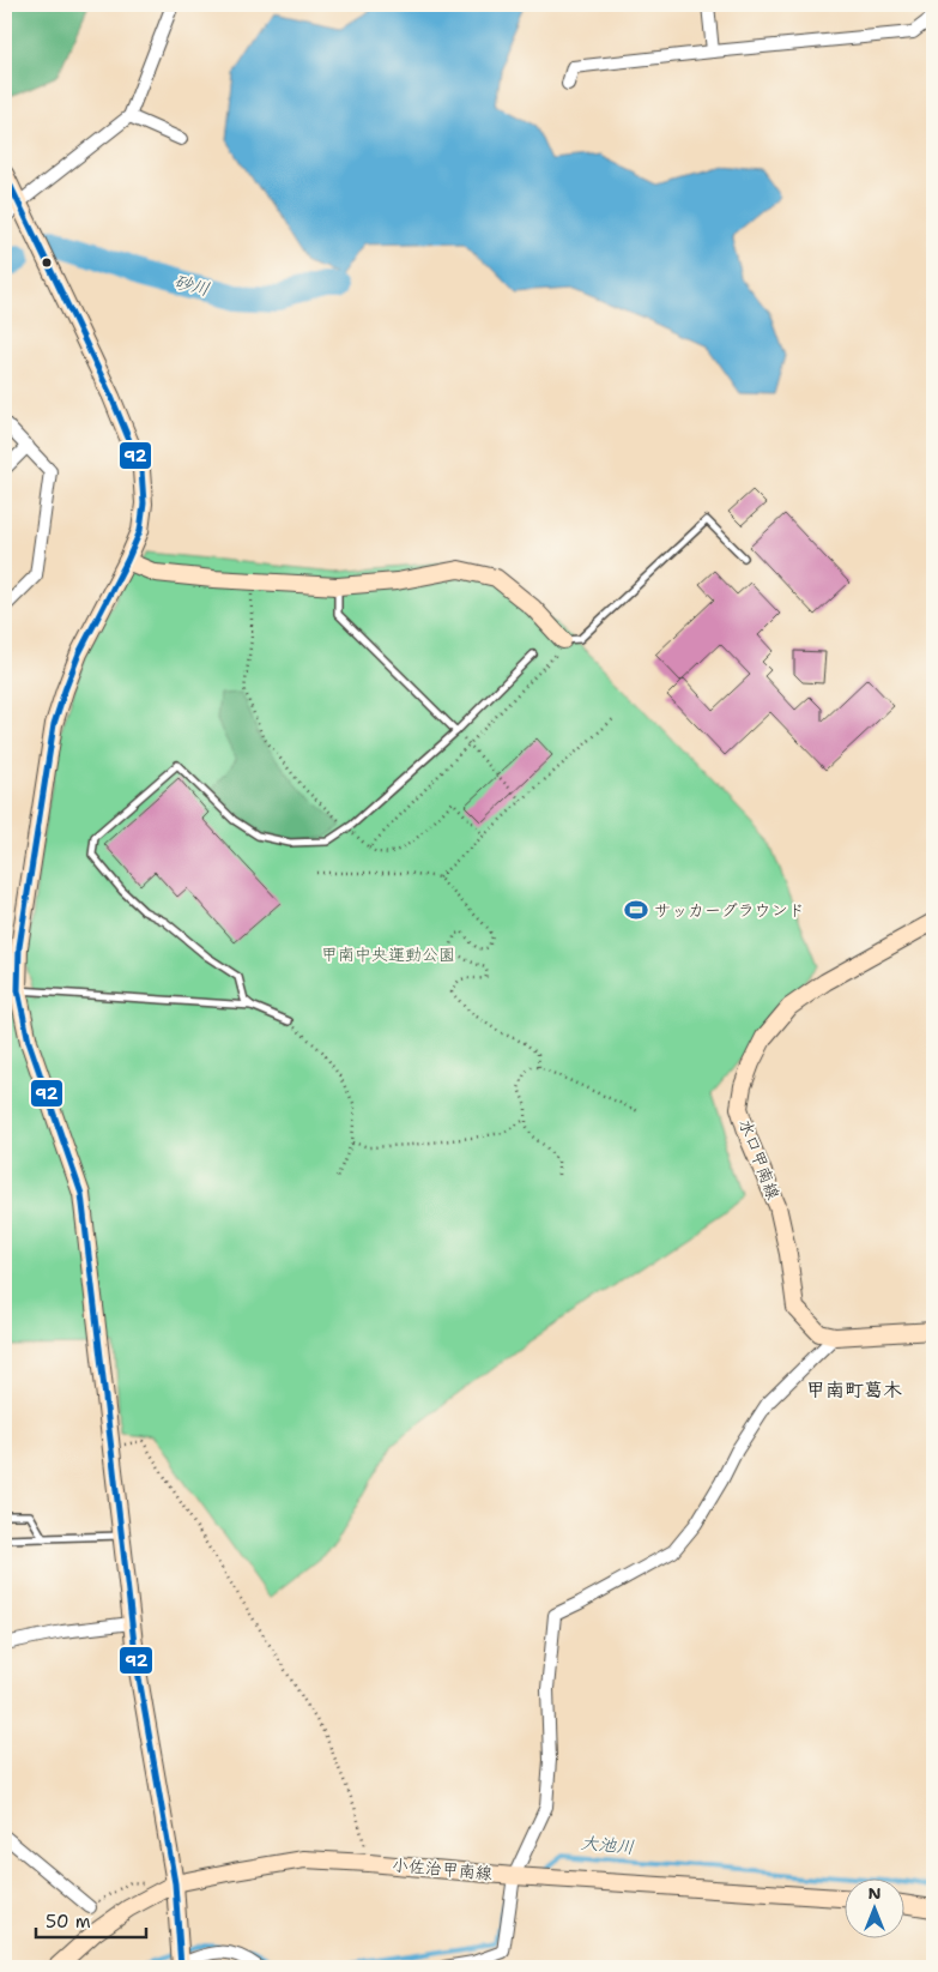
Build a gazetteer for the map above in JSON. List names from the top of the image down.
{
  "streets": {
    "street": ["水口甲南線", "小佐治甲南線"]
  },
  "districts": ["甲南町葛木"],
  "water": ["砂川", "大池川"],
  "parks": ["甲南中央運動公園"],
  "places": {
    "sports": ["サッカーグラウンド"]
  },
  "lines": ["transit line 92"],
  "scale_bar": "50 m",
  "north": "top"
}
